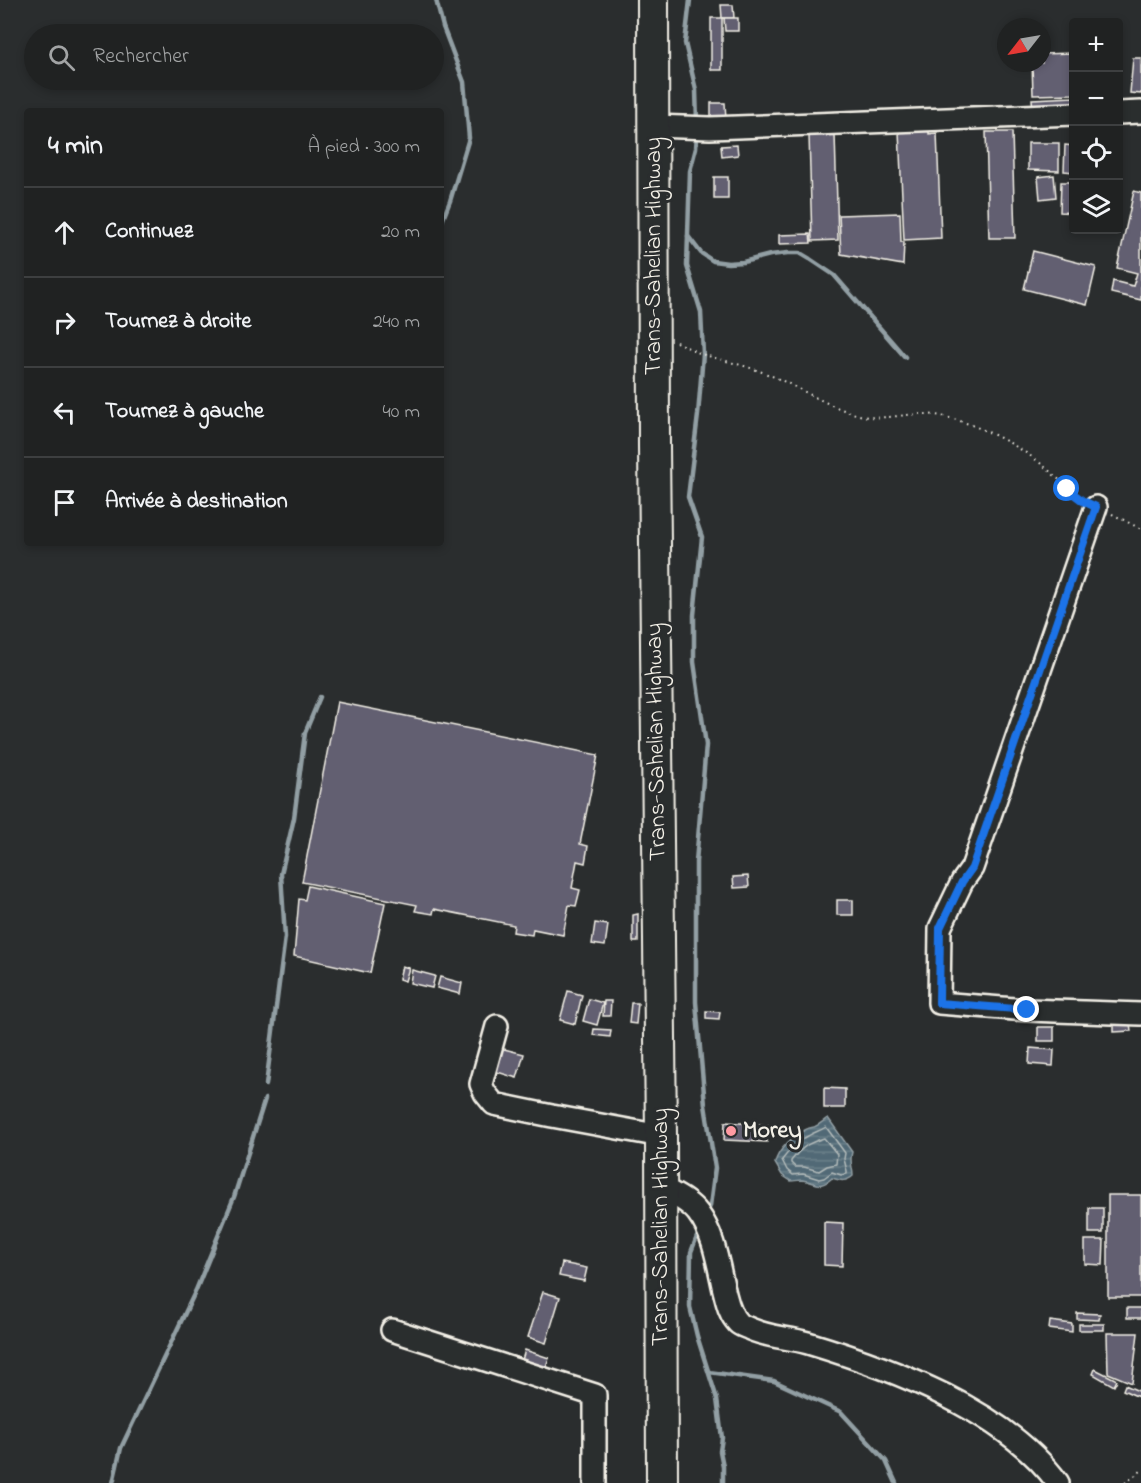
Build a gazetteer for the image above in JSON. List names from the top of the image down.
{
  "streets": {
    "highway": ["Trans-Sahelian Highway"]
  },
  "places": ["Morey"],
  "north": "bottom left",
  "page": {
    "map_buttons": ["+", "−"],
    "search": "Rechercher",
    "heading": ["4 min", "À pied · 300 m"],
    "list": [
      ["Continuez", "20 m"],
      ["Tournez à droite", "240 m"],
      ["Tournez à gauche", "40 m"],
      "Arrivée à destination"
    ]
  }
}
